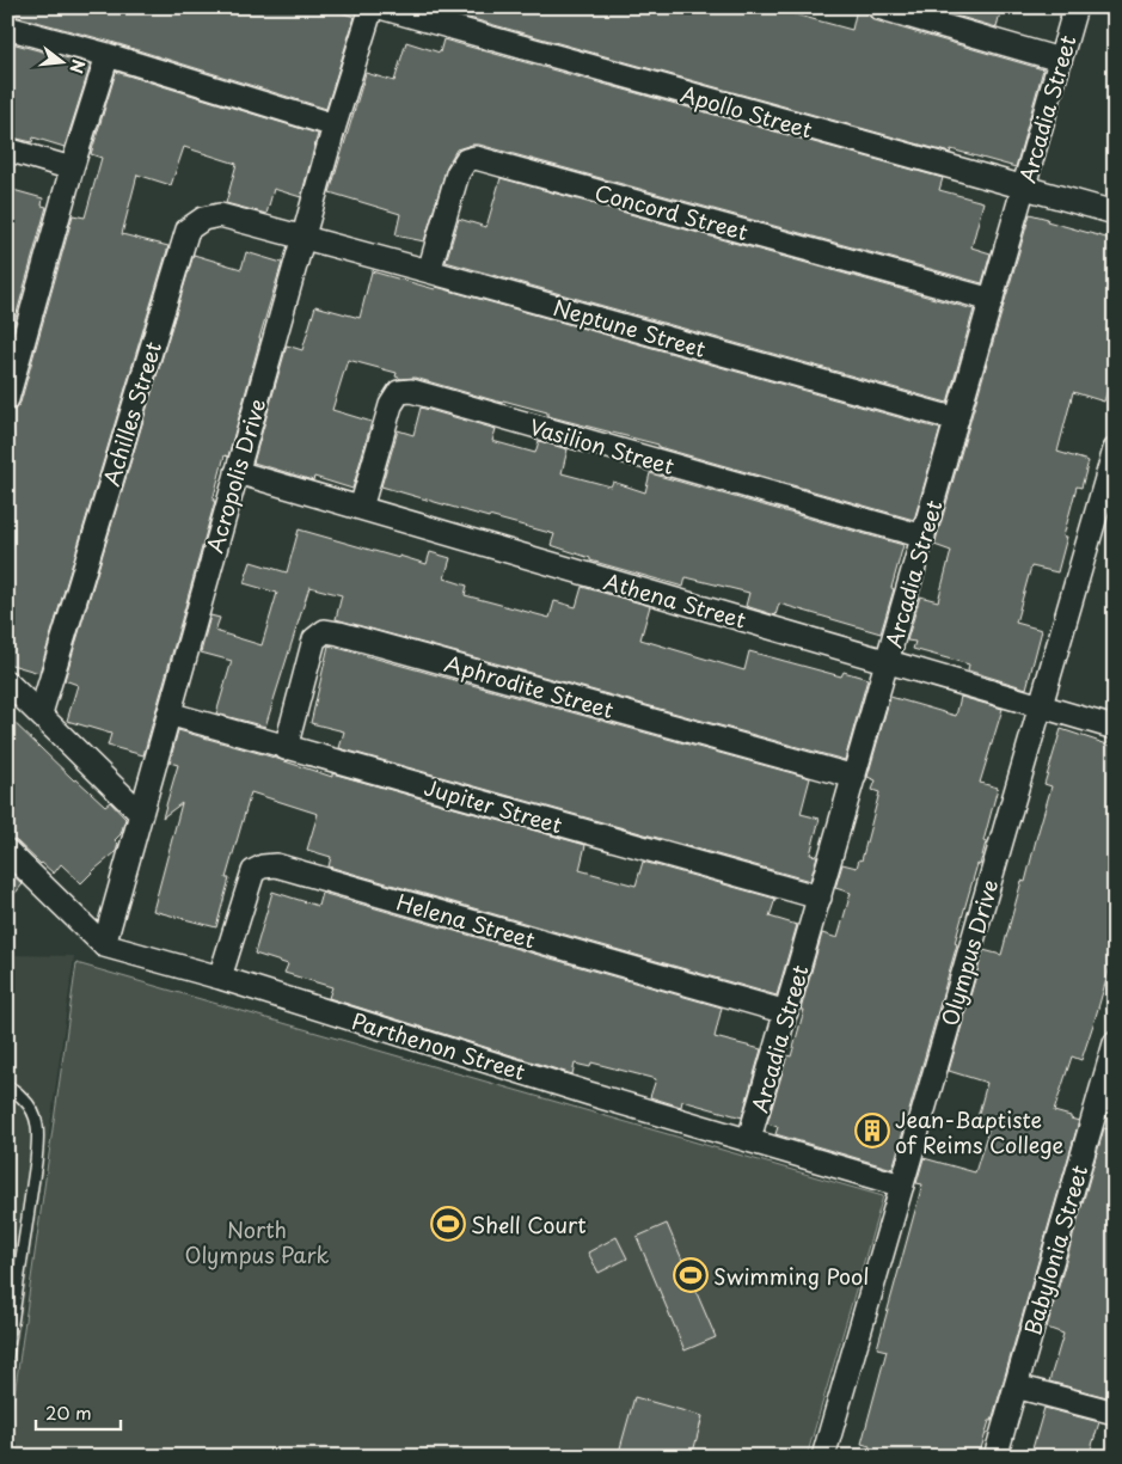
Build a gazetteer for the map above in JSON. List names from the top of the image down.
{
  "streets": {
    "street": [
      "Arcadia Street",
      "Apollo Street",
      "Concord Street",
      "Neptune Street",
      "Achilles Street",
      "Vasilion Street",
      "Acropolis Drive",
      "Athena Street",
      "Aphrodite Street",
      "Jupiter Street",
      "Helena Street",
      "Olympus Drive",
      "Parthenon Street",
      "Babylonia Street"
    ]
  },
  "crossings": [
    ["Arcadia Street", "Apollo Street"],
    ["Arcadia Street", "Concord Street"],
    ["Arcadia Street", "Neptune Street"],
    ["Arcadia Street", "Vasilion Street"],
    ["Arcadia Street", "Athena Street"],
    ["Arcadia Street", "Aphrodite Street"],
    ["Arcadia Street", "Jupiter Street"],
    ["Arcadia Street", "Helena Street"],
    ["Arcadia Street", "Parthenon Street"],
    ["Concord Street", "Neptune Street"],
    ["Neptune Street", "Achilles Street"],
    ["Neptune Street", "Acropolis Drive"],
    ["Achilles Street", "Acropolis Drive"],
    ["Vasilion Street", "Athena Street"],
    ["Acropolis Drive", "Athena Street"],
    ["Acropolis Drive", "Jupiter Street"],
    ["Acropolis Drive", "Parthenon Street"],
    ["Athena Street", "Olympus Drive"],
    ["Aphrodite Street", "Jupiter Street"],
    ["Helena Street", "Parthenon Street"],
    ["Olympus Drive", "Parthenon Street"]
  ],
  "parks": ["North Olympus Park"],
  "places": {
    "building": ["Jean-Baptiste of Reims College"],
    "sports": ["Shell Court", "Swimming Pool"]
  },
  "scale_bar": "20 m",
  "north": "right"
}
